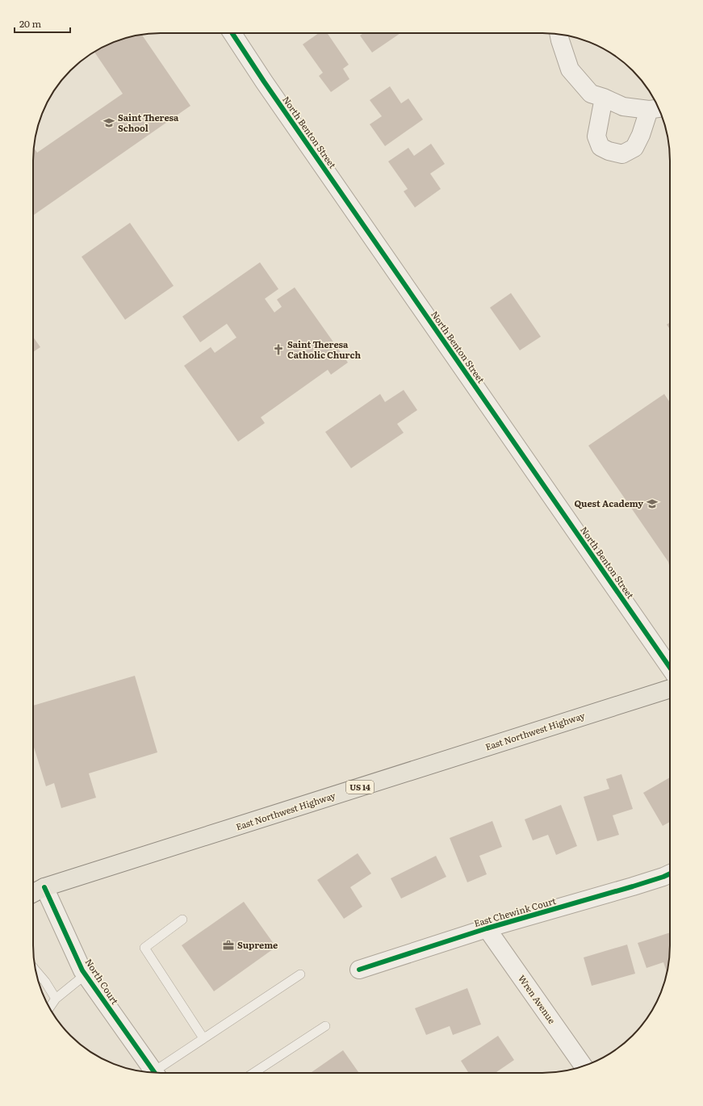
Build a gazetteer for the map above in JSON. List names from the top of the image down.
{
  "streets": {
    "main road": ["East Northwest Highway", "US 14"],
    "street": [
      "North Benton Street",
      "East Chewink Court",
      "North Court",
      "Wren Avenue"
    ]
  },
  "crossings": [
    ["East Northwest Highway", "North Court"],
    ["East Chewink Court", "Wren Avenue"]
  ],
  "places": {
    "school or university": ["Saint Theresa School", "Quest Academy"],
    "church": ["Saint Theresa Catholic Church"],
    "office": ["Supreme"]
  },
  "scale_bar": "20 m"
}
